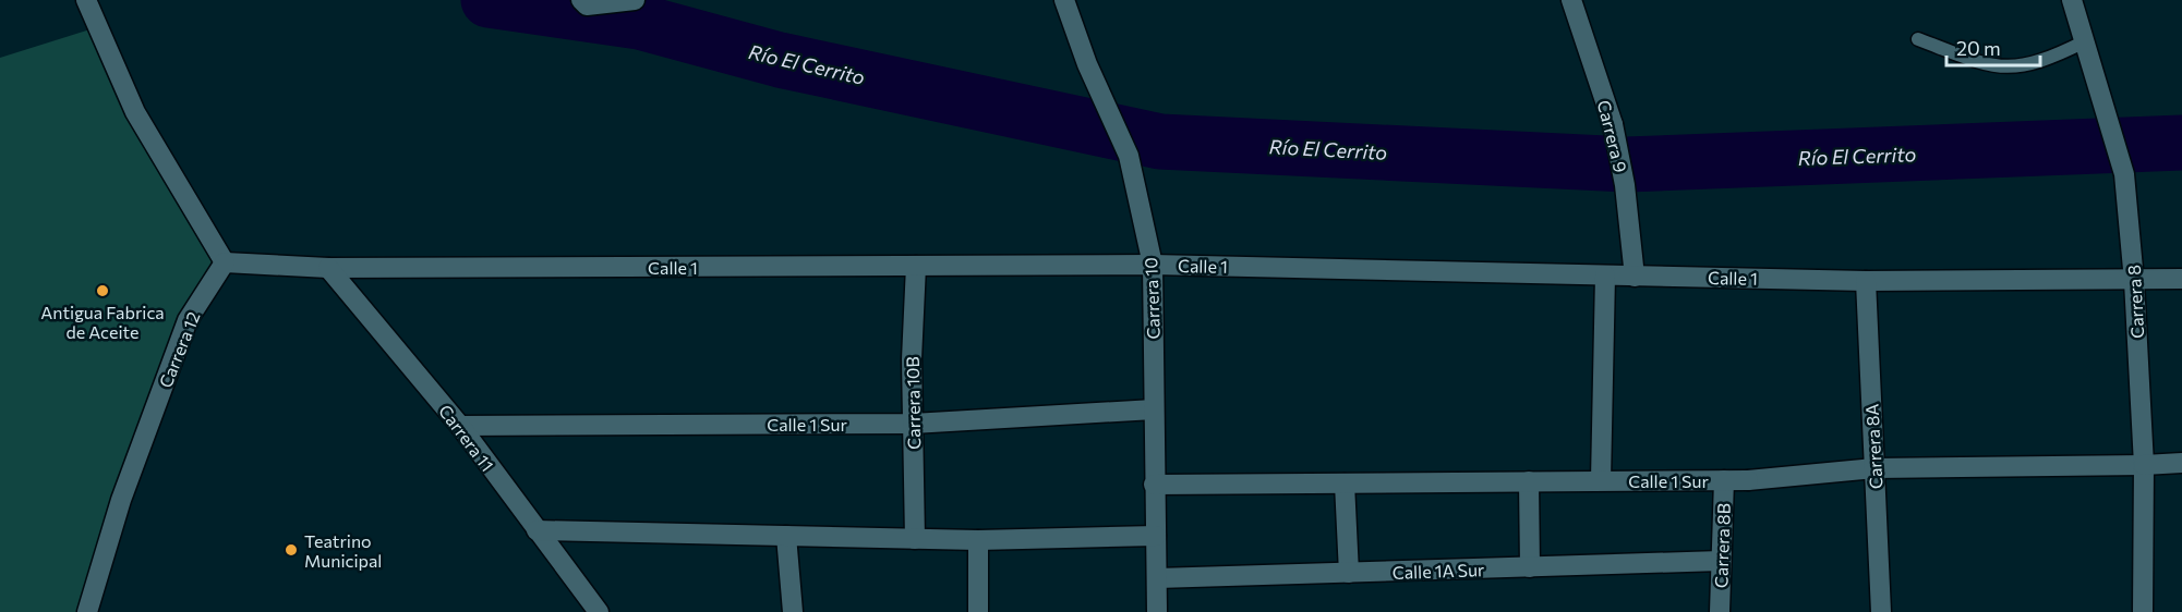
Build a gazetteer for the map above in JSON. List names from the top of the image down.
{
  "streets": {
    "street": [
      "Carrera 9",
      "Calle 1",
      "Carrera 10",
      "Carrera 8",
      "Carrera 12",
      "Carrera 10B",
      "Calle 1 Sur",
      "Carrera 11",
      "Carrera 8A",
      "Carrera 8B",
      "Calle 1A Sur"
    ]
  },
  "crossings": [
    ["Carrera 9", "Calle 1"],
    ["Calle 1", "Carrera 10"],
    ["Calle 1", "Carrera 8"],
    ["Calle 1", "Carrera 12"],
    ["Calle 1", "Carrera 10B"],
    ["Calle 1", "Carrera 11"],
    ["Calle 1", "Carrera 8A"],
    ["Carrera 10", "Calle 1 Sur"],
    ["Carrera 10", "Calle 1A Sur"],
    ["Carrera 8", "Calle 1 Sur"],
    ["Carrera 10B", "Calle 1 Sur"],
    ["Calle 1 Sur", "Carrera 11"],
    ["Calle 1 Sur", "Carrera 8A"],
    ["Calle 1 Sur", "Carrera 8B"],
    ["Carrera 8B", "Calle 1A Sur"]
  ],
  "water": ["Río El Cerrito"],
  "places": ["Antigua Fabrica de Aceite", "Teatrino Municipal"],
  "scale_bar": "20 m"
}
